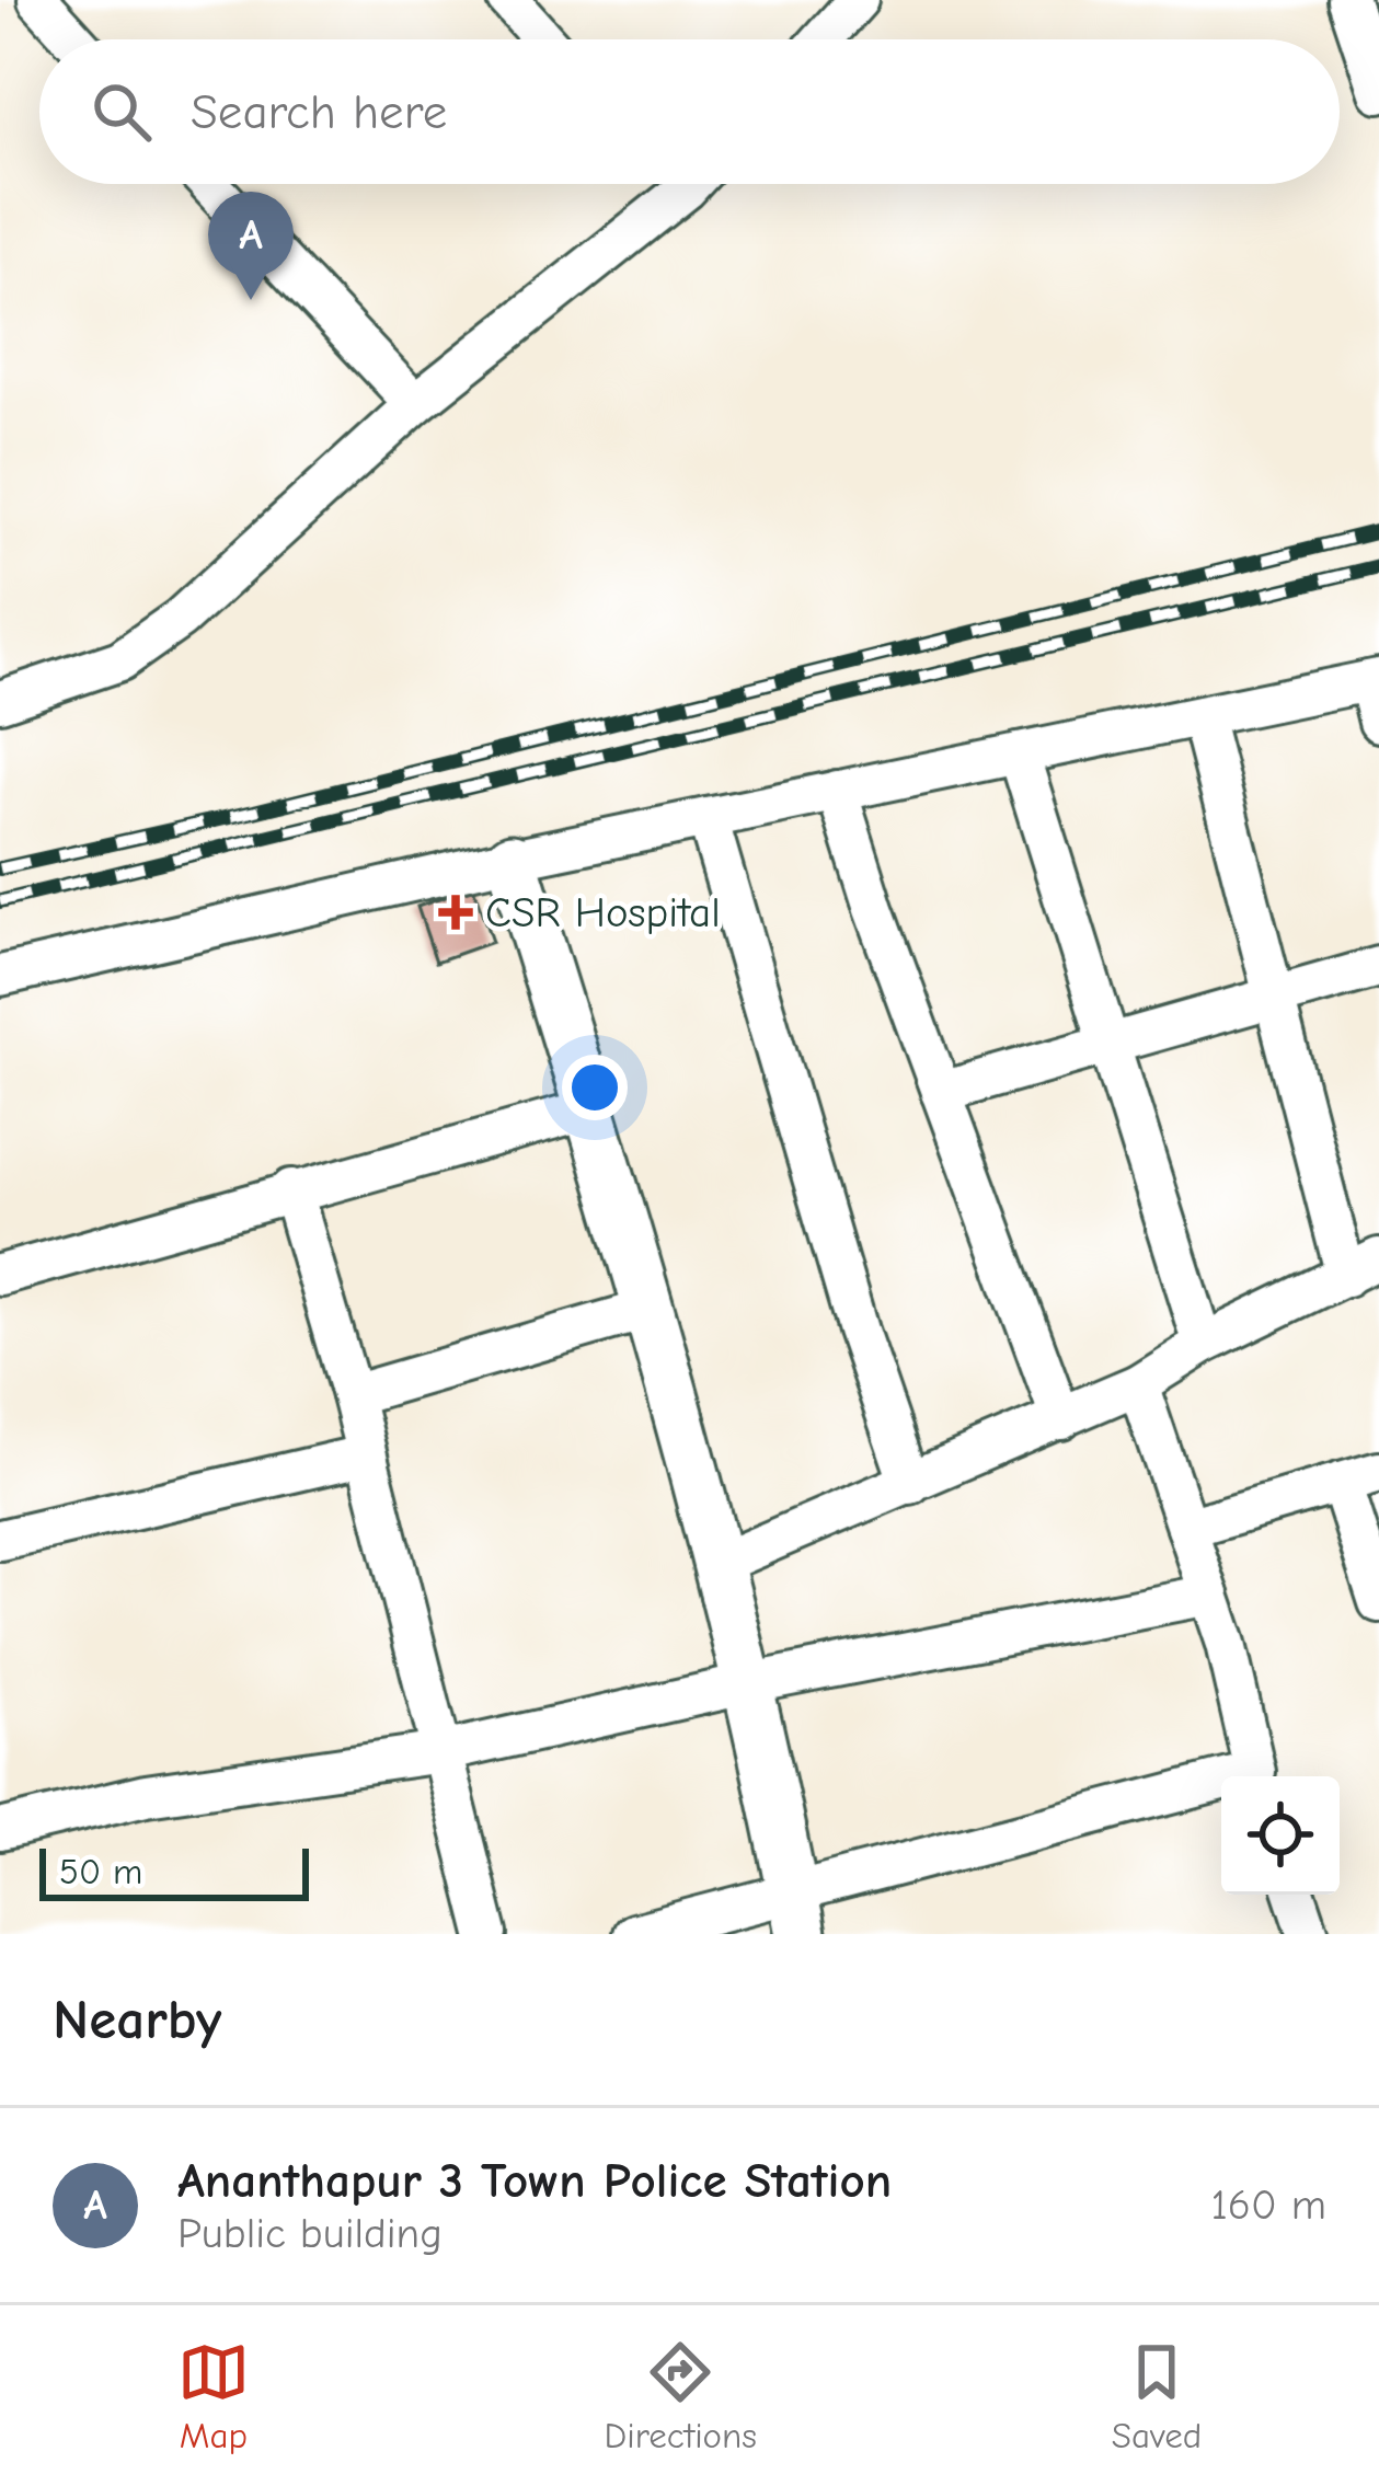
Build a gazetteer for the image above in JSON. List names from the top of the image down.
{
  "places": {
    "health": ["CSR Hospital"]
  },
  "scale_bar": "50 m",
  "page": {
    "search": "Search here",
    "pins": "A",
    "scale": "50 m",
    "heading": "Nearby",
    "list": [
      {
        "mark": "A",
        "name": "Ananthapur 3 Town Police Station",
        "note": "Public building",
        "value": "160 m"
      }
    ],
    "nav": ["Map", "Directions", "Saved"]
  }
}
